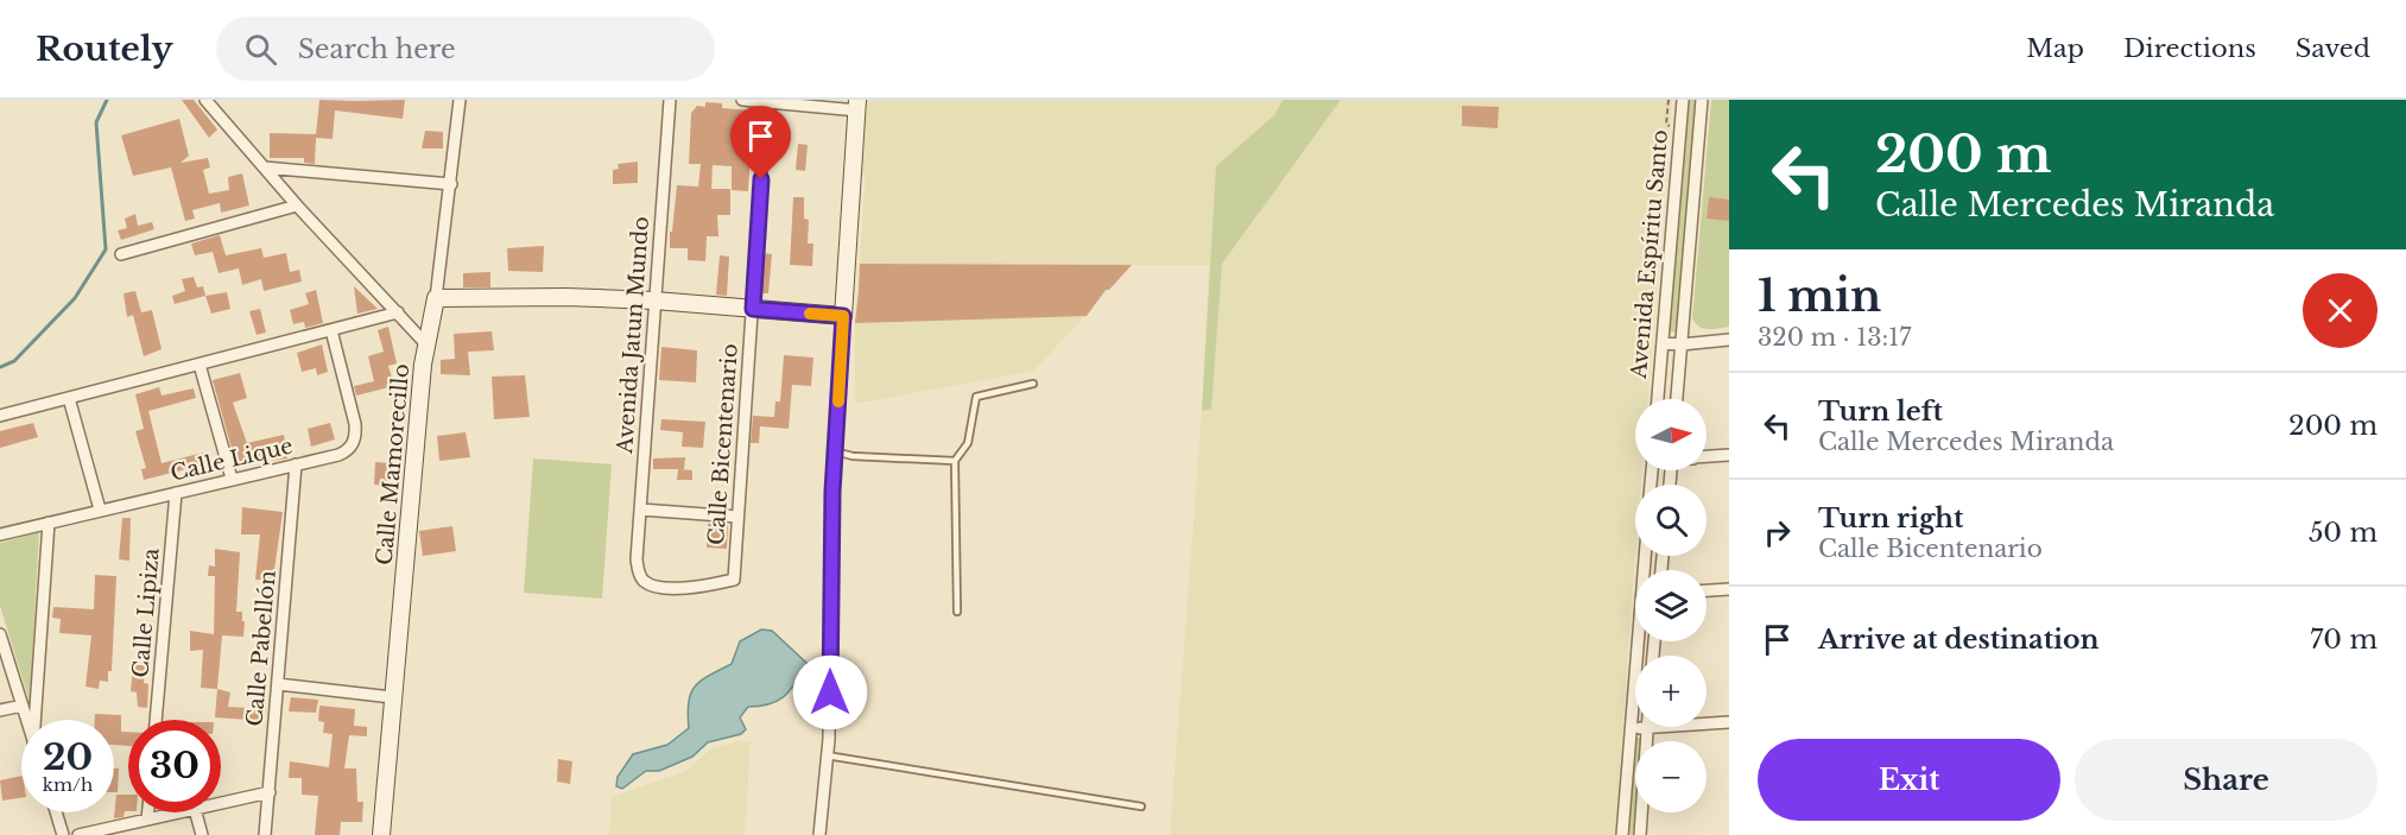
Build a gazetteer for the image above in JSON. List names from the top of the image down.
{
  "streets": {
    "street": [
      "Avenida Espíritu Santo",
      "Avenida Jatun Mundo",
      "Calle Bicentenario",
      "Calle Lique",
      "Calle Mamorecillo",
      "Calle Lipiza",
      "Calle Pabellón"
    ]
  },
  "crossings": [
    ["Avenida Jatun Mundo", "Calle Bicentenario"],
    ["Calle Lique", "Calle Lipiza"],
    ["Calle Lique", "Calle Pabellón"]
  ],
  "north": "right",
  "page": {
    "header": "Routely",
    "search": "Search here",
    "nav": ["Map", "Directions", "Saved"],
    "turn": ["200 m", "Calle Mercedes Miranda"],
    "heading": ["1 min", "320 m · 13:17"],
    "list": [
      {
        "name": "Turn left",
        "note": "Calle Mercedes Miranda",
        "value": "200 m"
      },
      {
        "name": "Turn right",
        "note": "Calle Bicentenario",
        "value": "50 m"
      },
      {
        "name": "Arrive at destination",
        "value": "70 m"
      }
    ],
    "map_buttons": ["+", "−"],
    "speed": "20 km/h",
    "limit": "30",
    "buttons": ["Exit", "Share"]
  }
}
